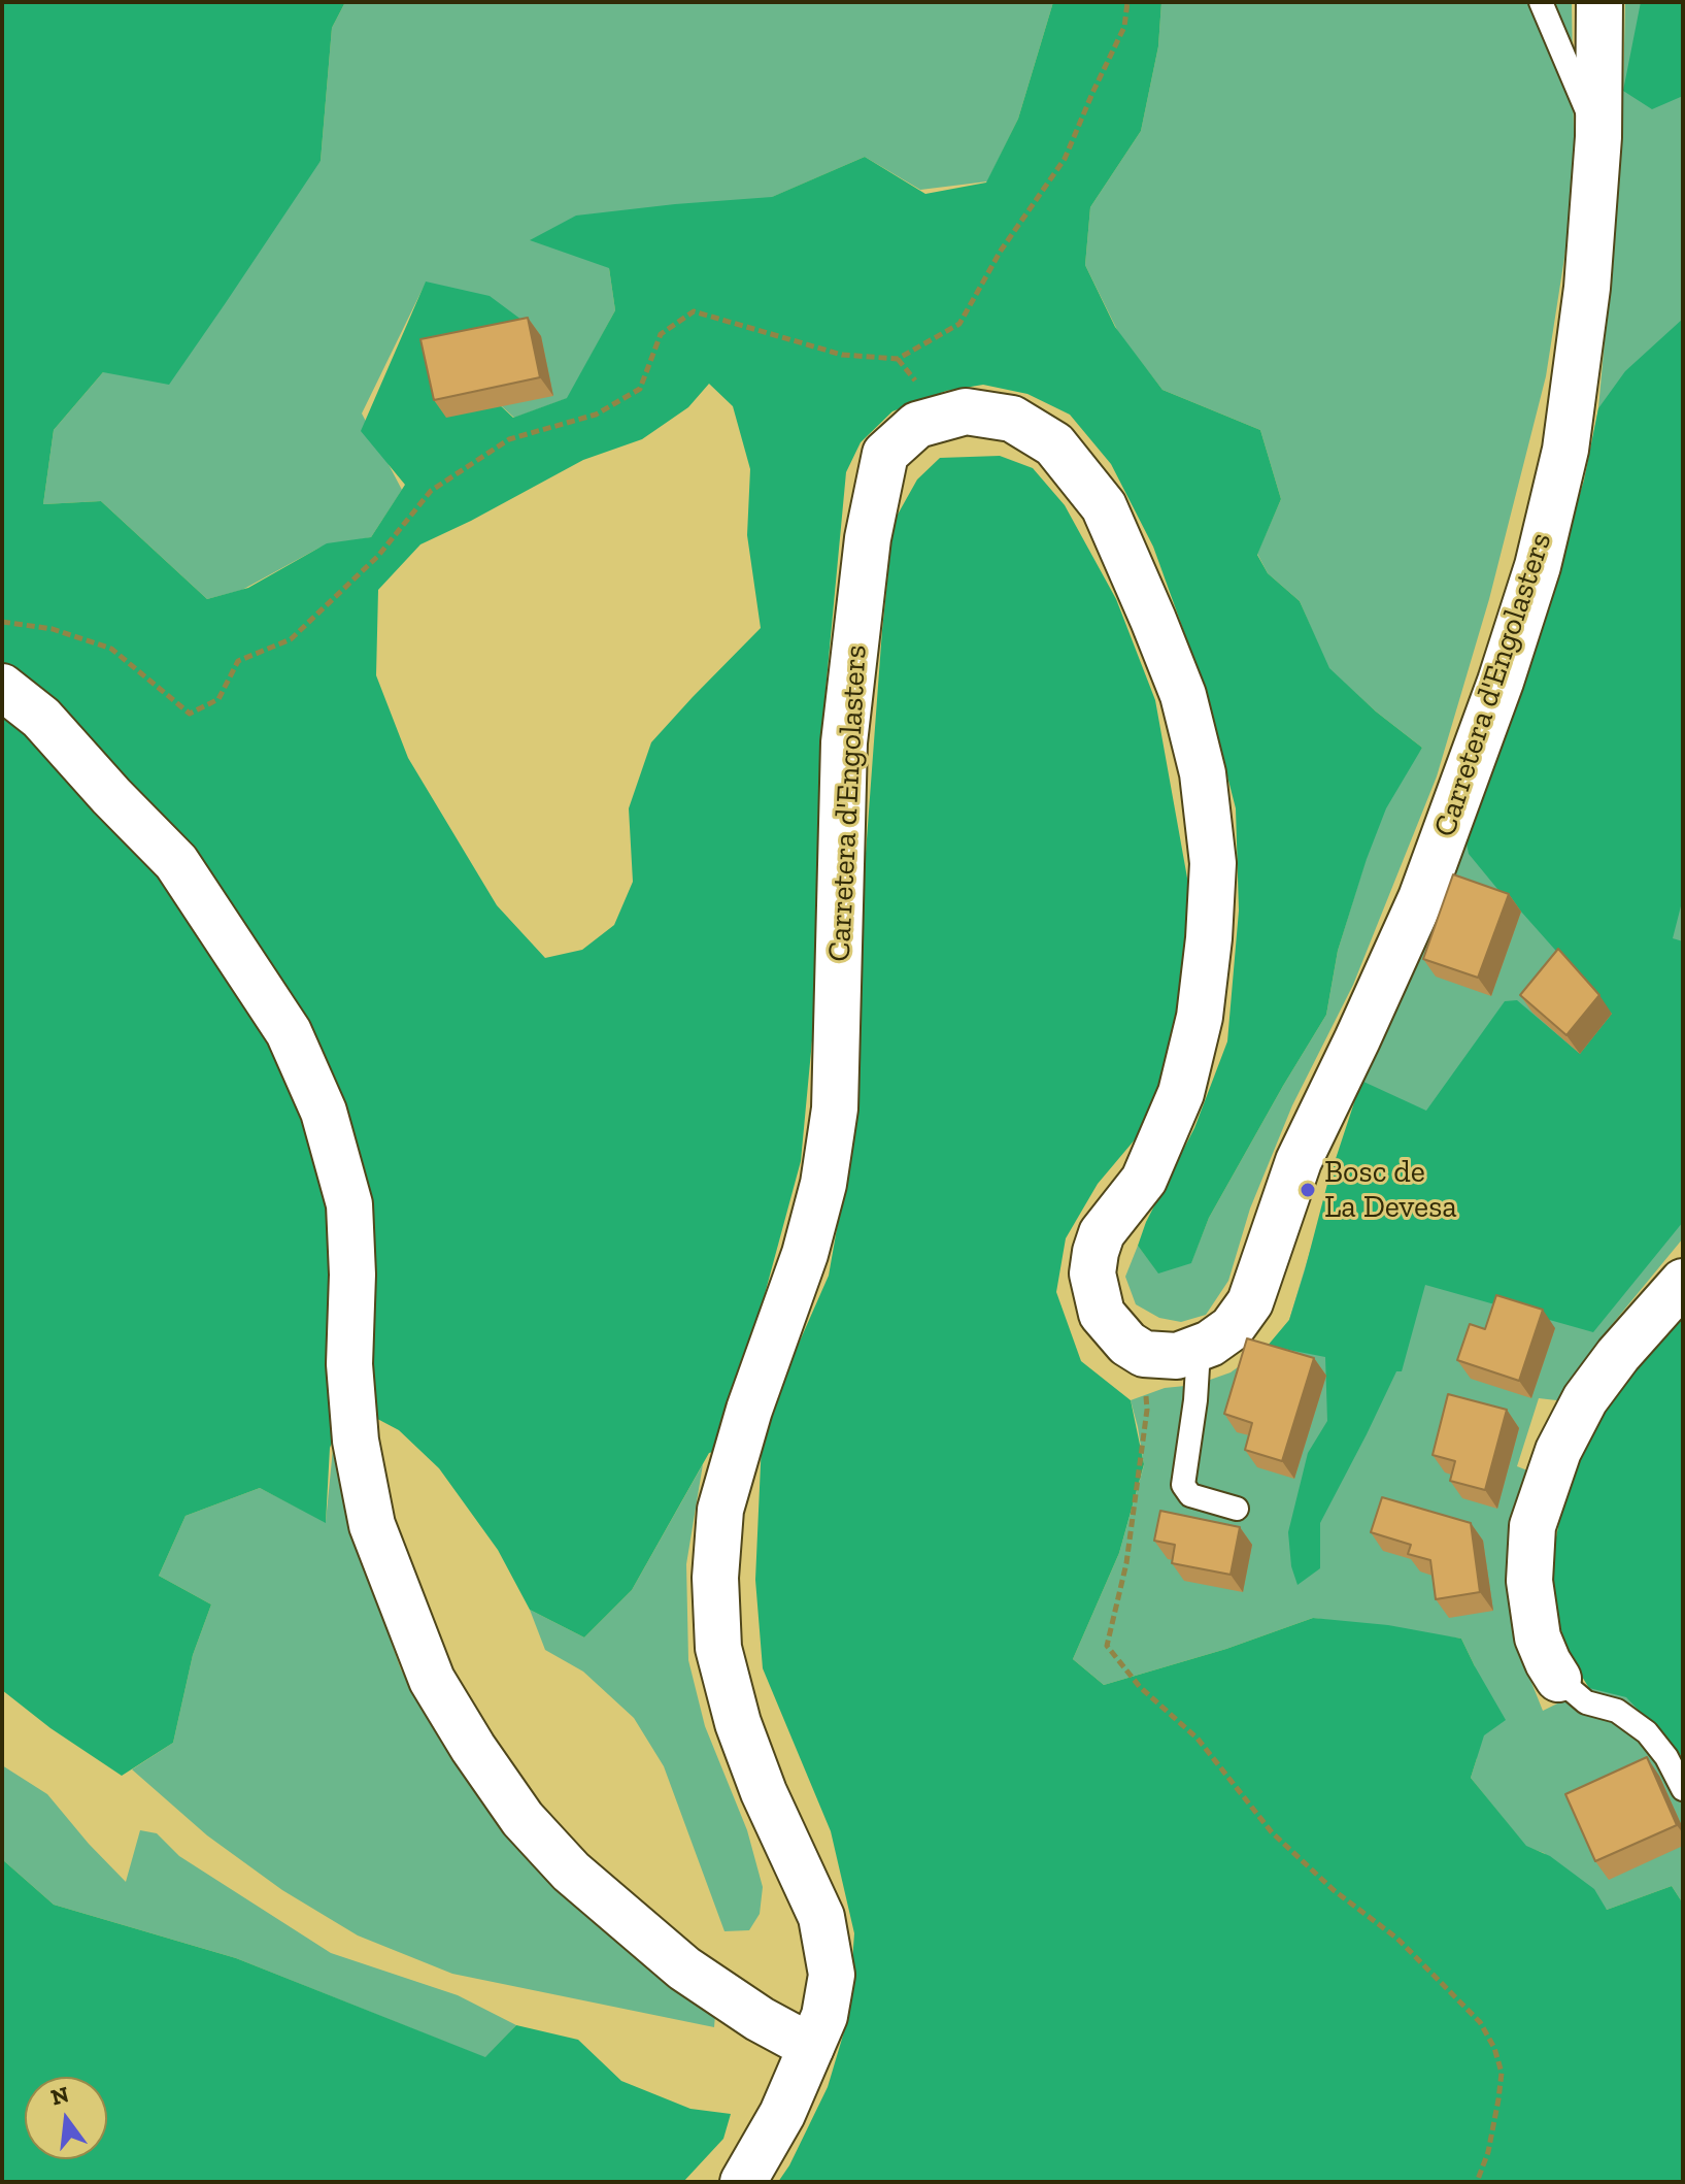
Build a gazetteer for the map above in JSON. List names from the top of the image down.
{
  "streets": {
    "main road": ["Carretera d'Engolasters"]
  },
  "places": ["Bosc de La Devesa"],
  "north": "top"
}
